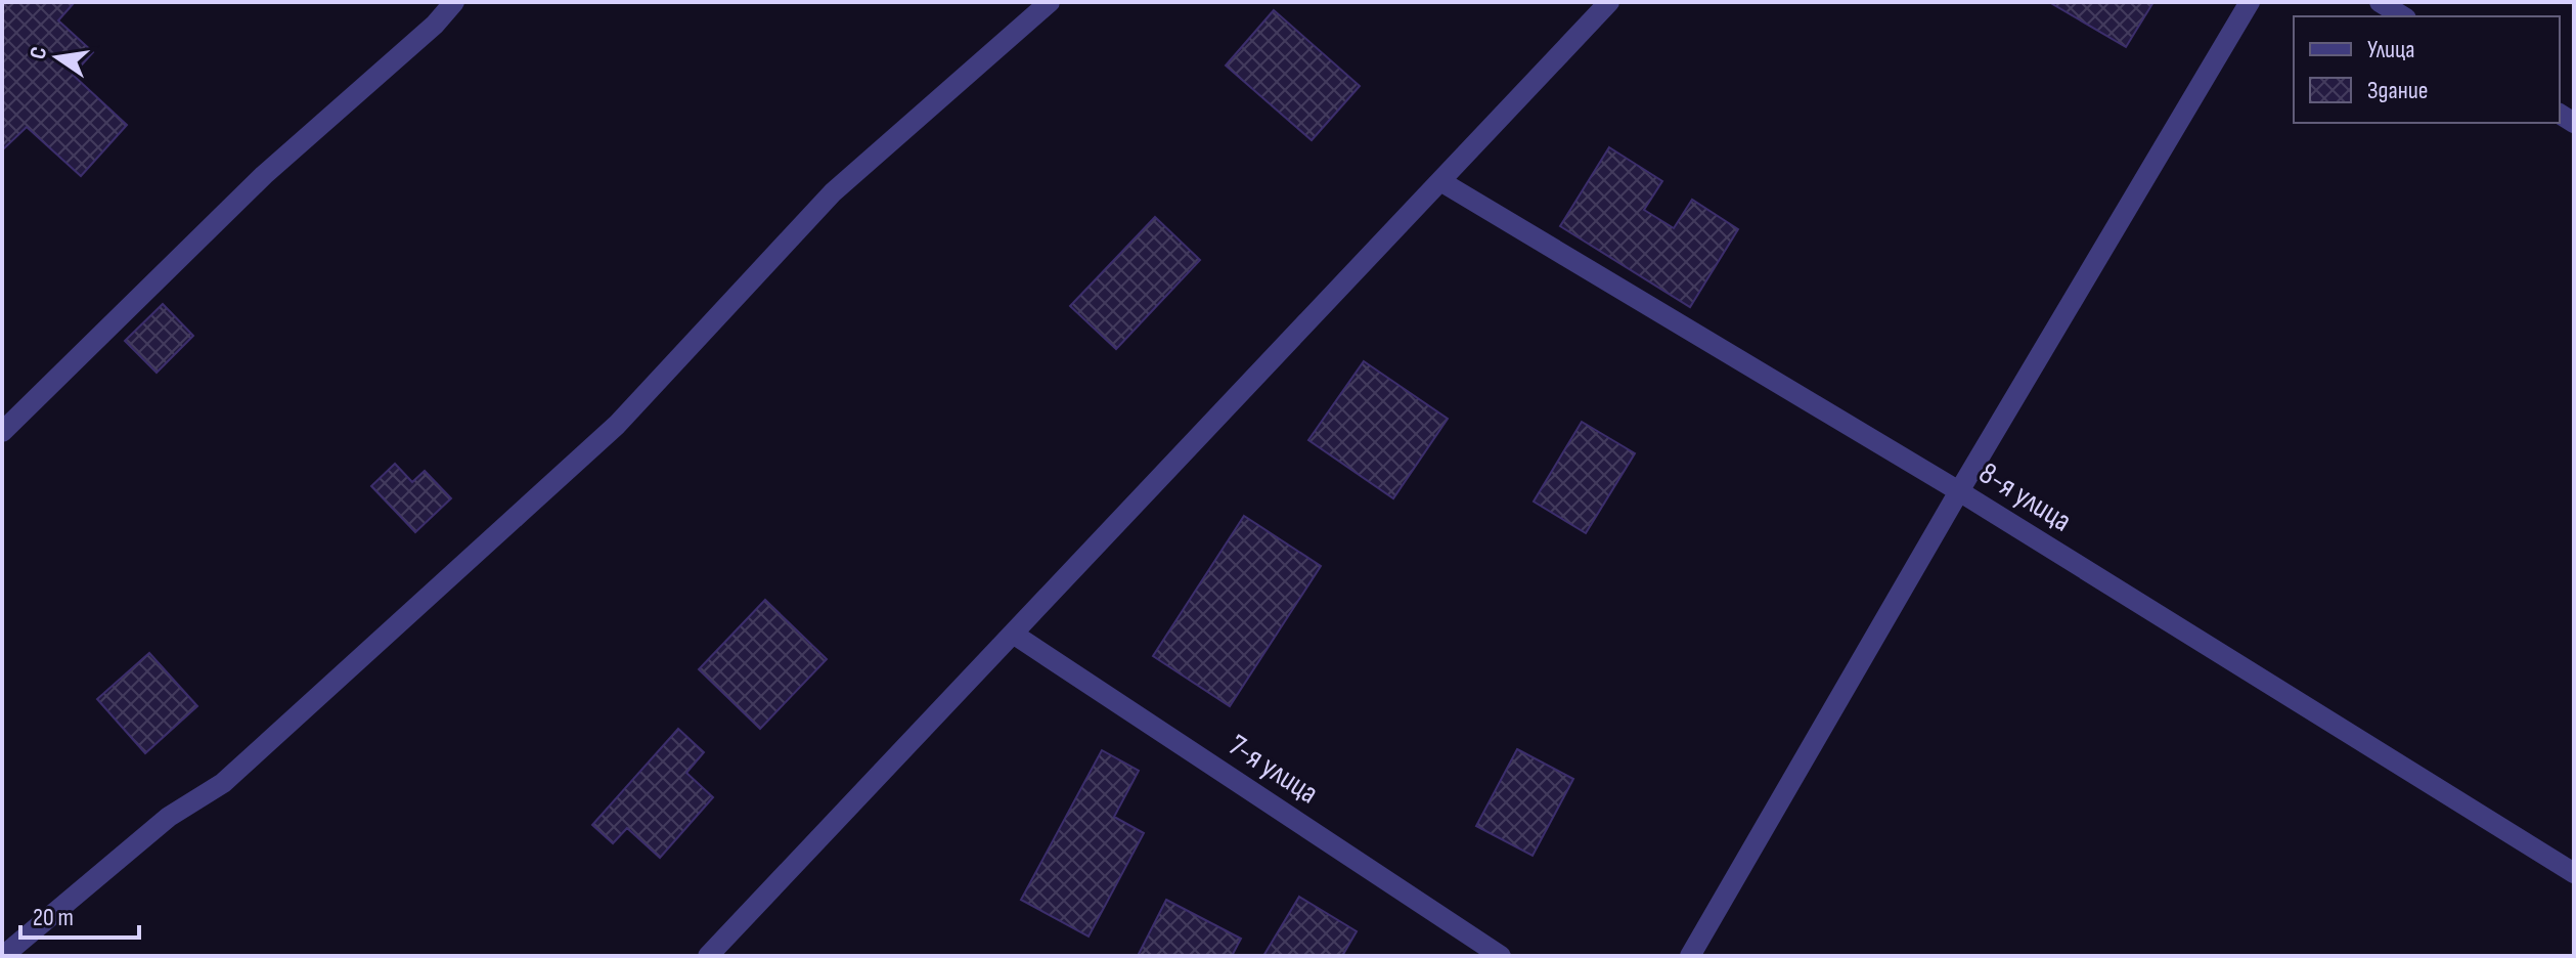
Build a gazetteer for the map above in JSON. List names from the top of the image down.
{
  "streets": {
    "street": ["8-я улица", "7-я улица"]
  },
  "legend": ["Улица", "Здание"],
  "scale_bar": "20 m",
  "north": "left"
}
